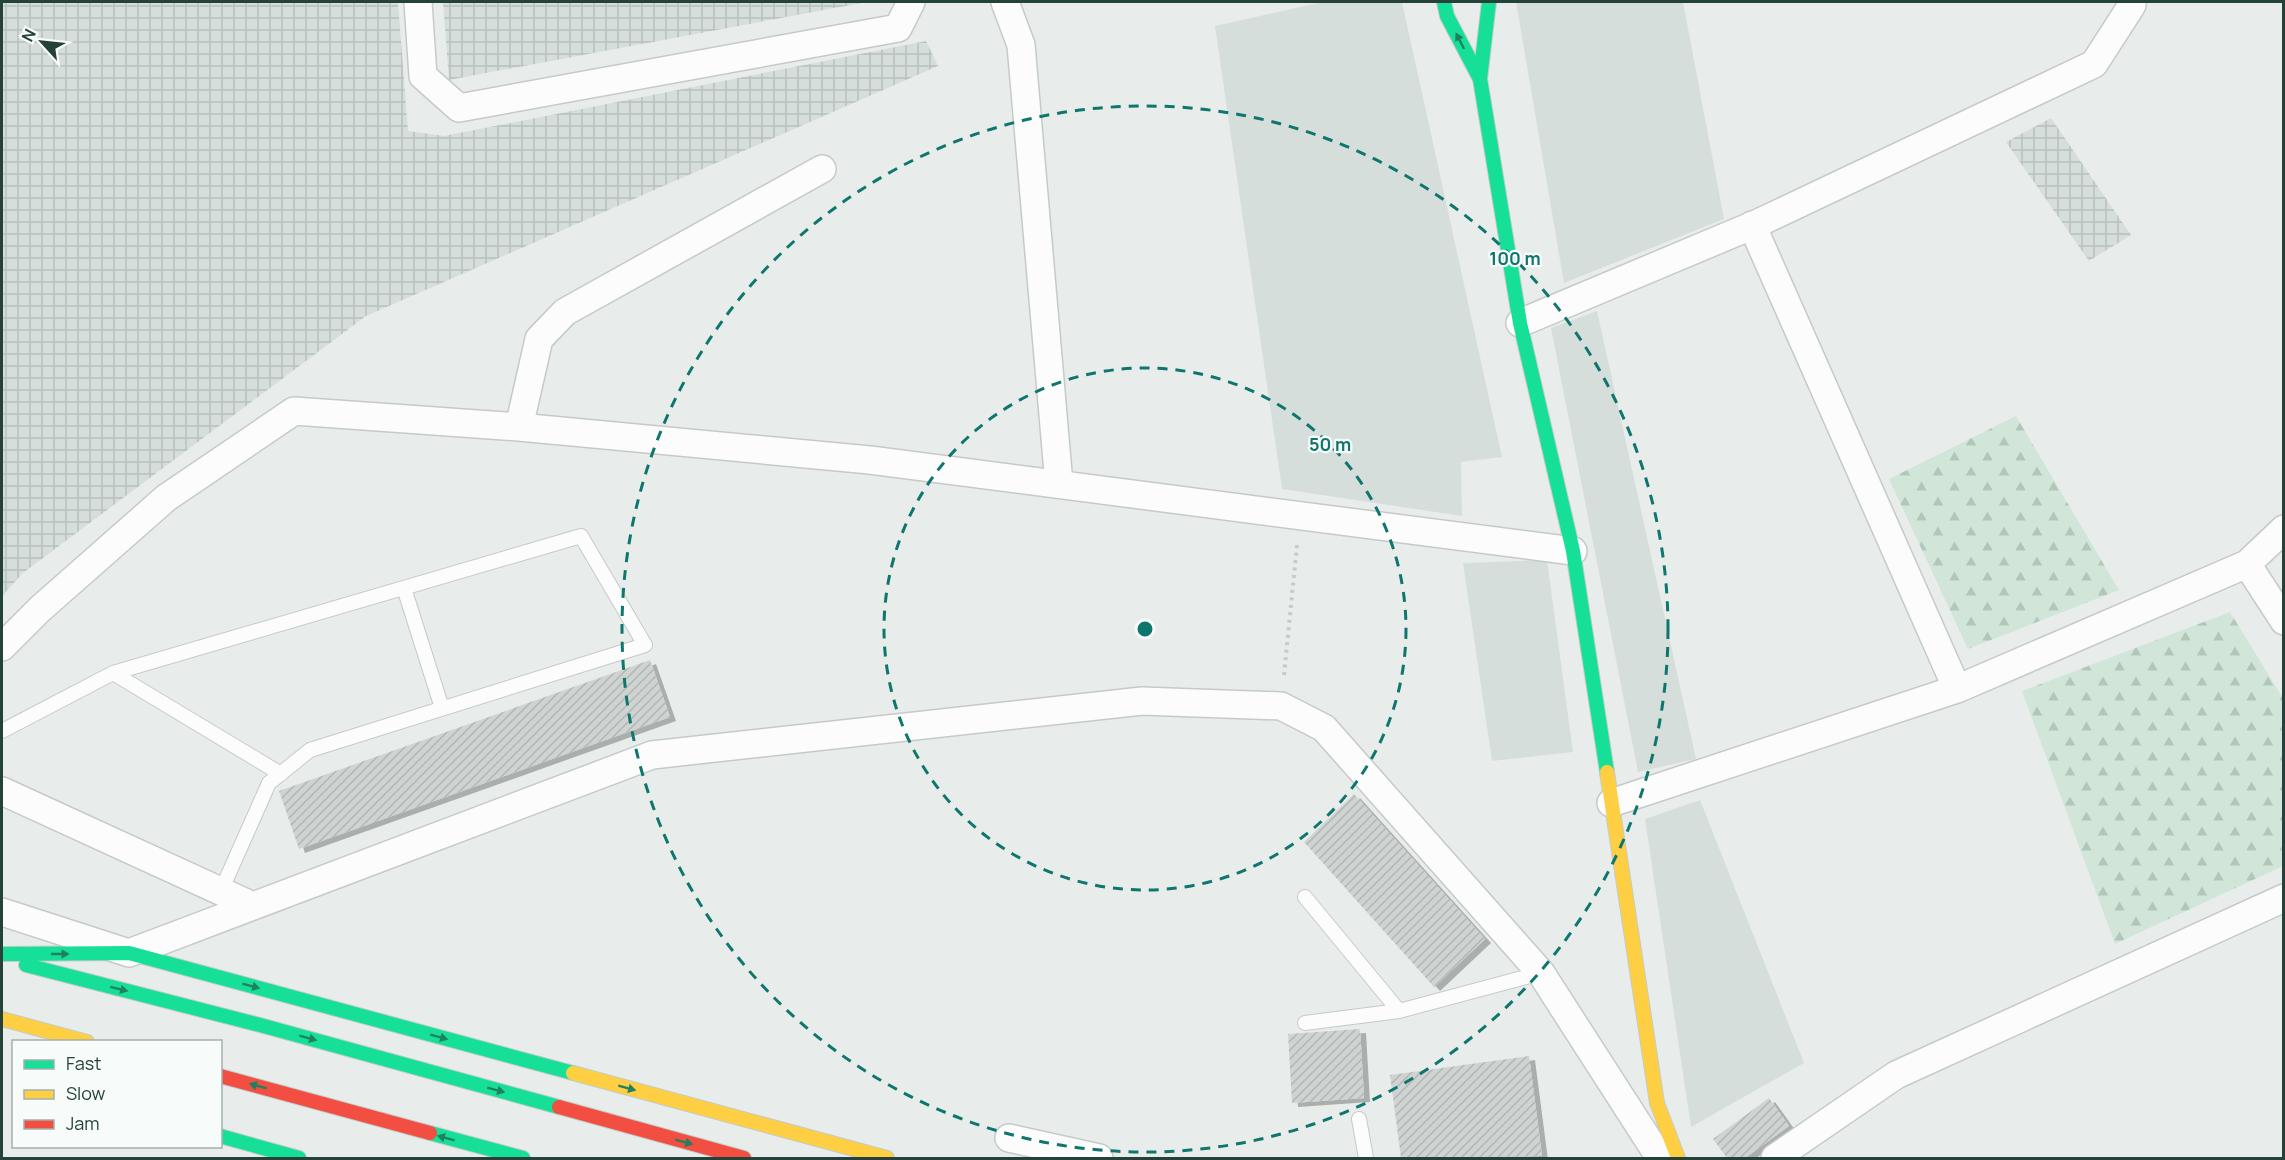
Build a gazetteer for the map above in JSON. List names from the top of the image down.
{
  "legend": ["Fast", "Slow", "Jam"],
  "north": "top left",
  "rings": ["100 m", "50 m"]
}
